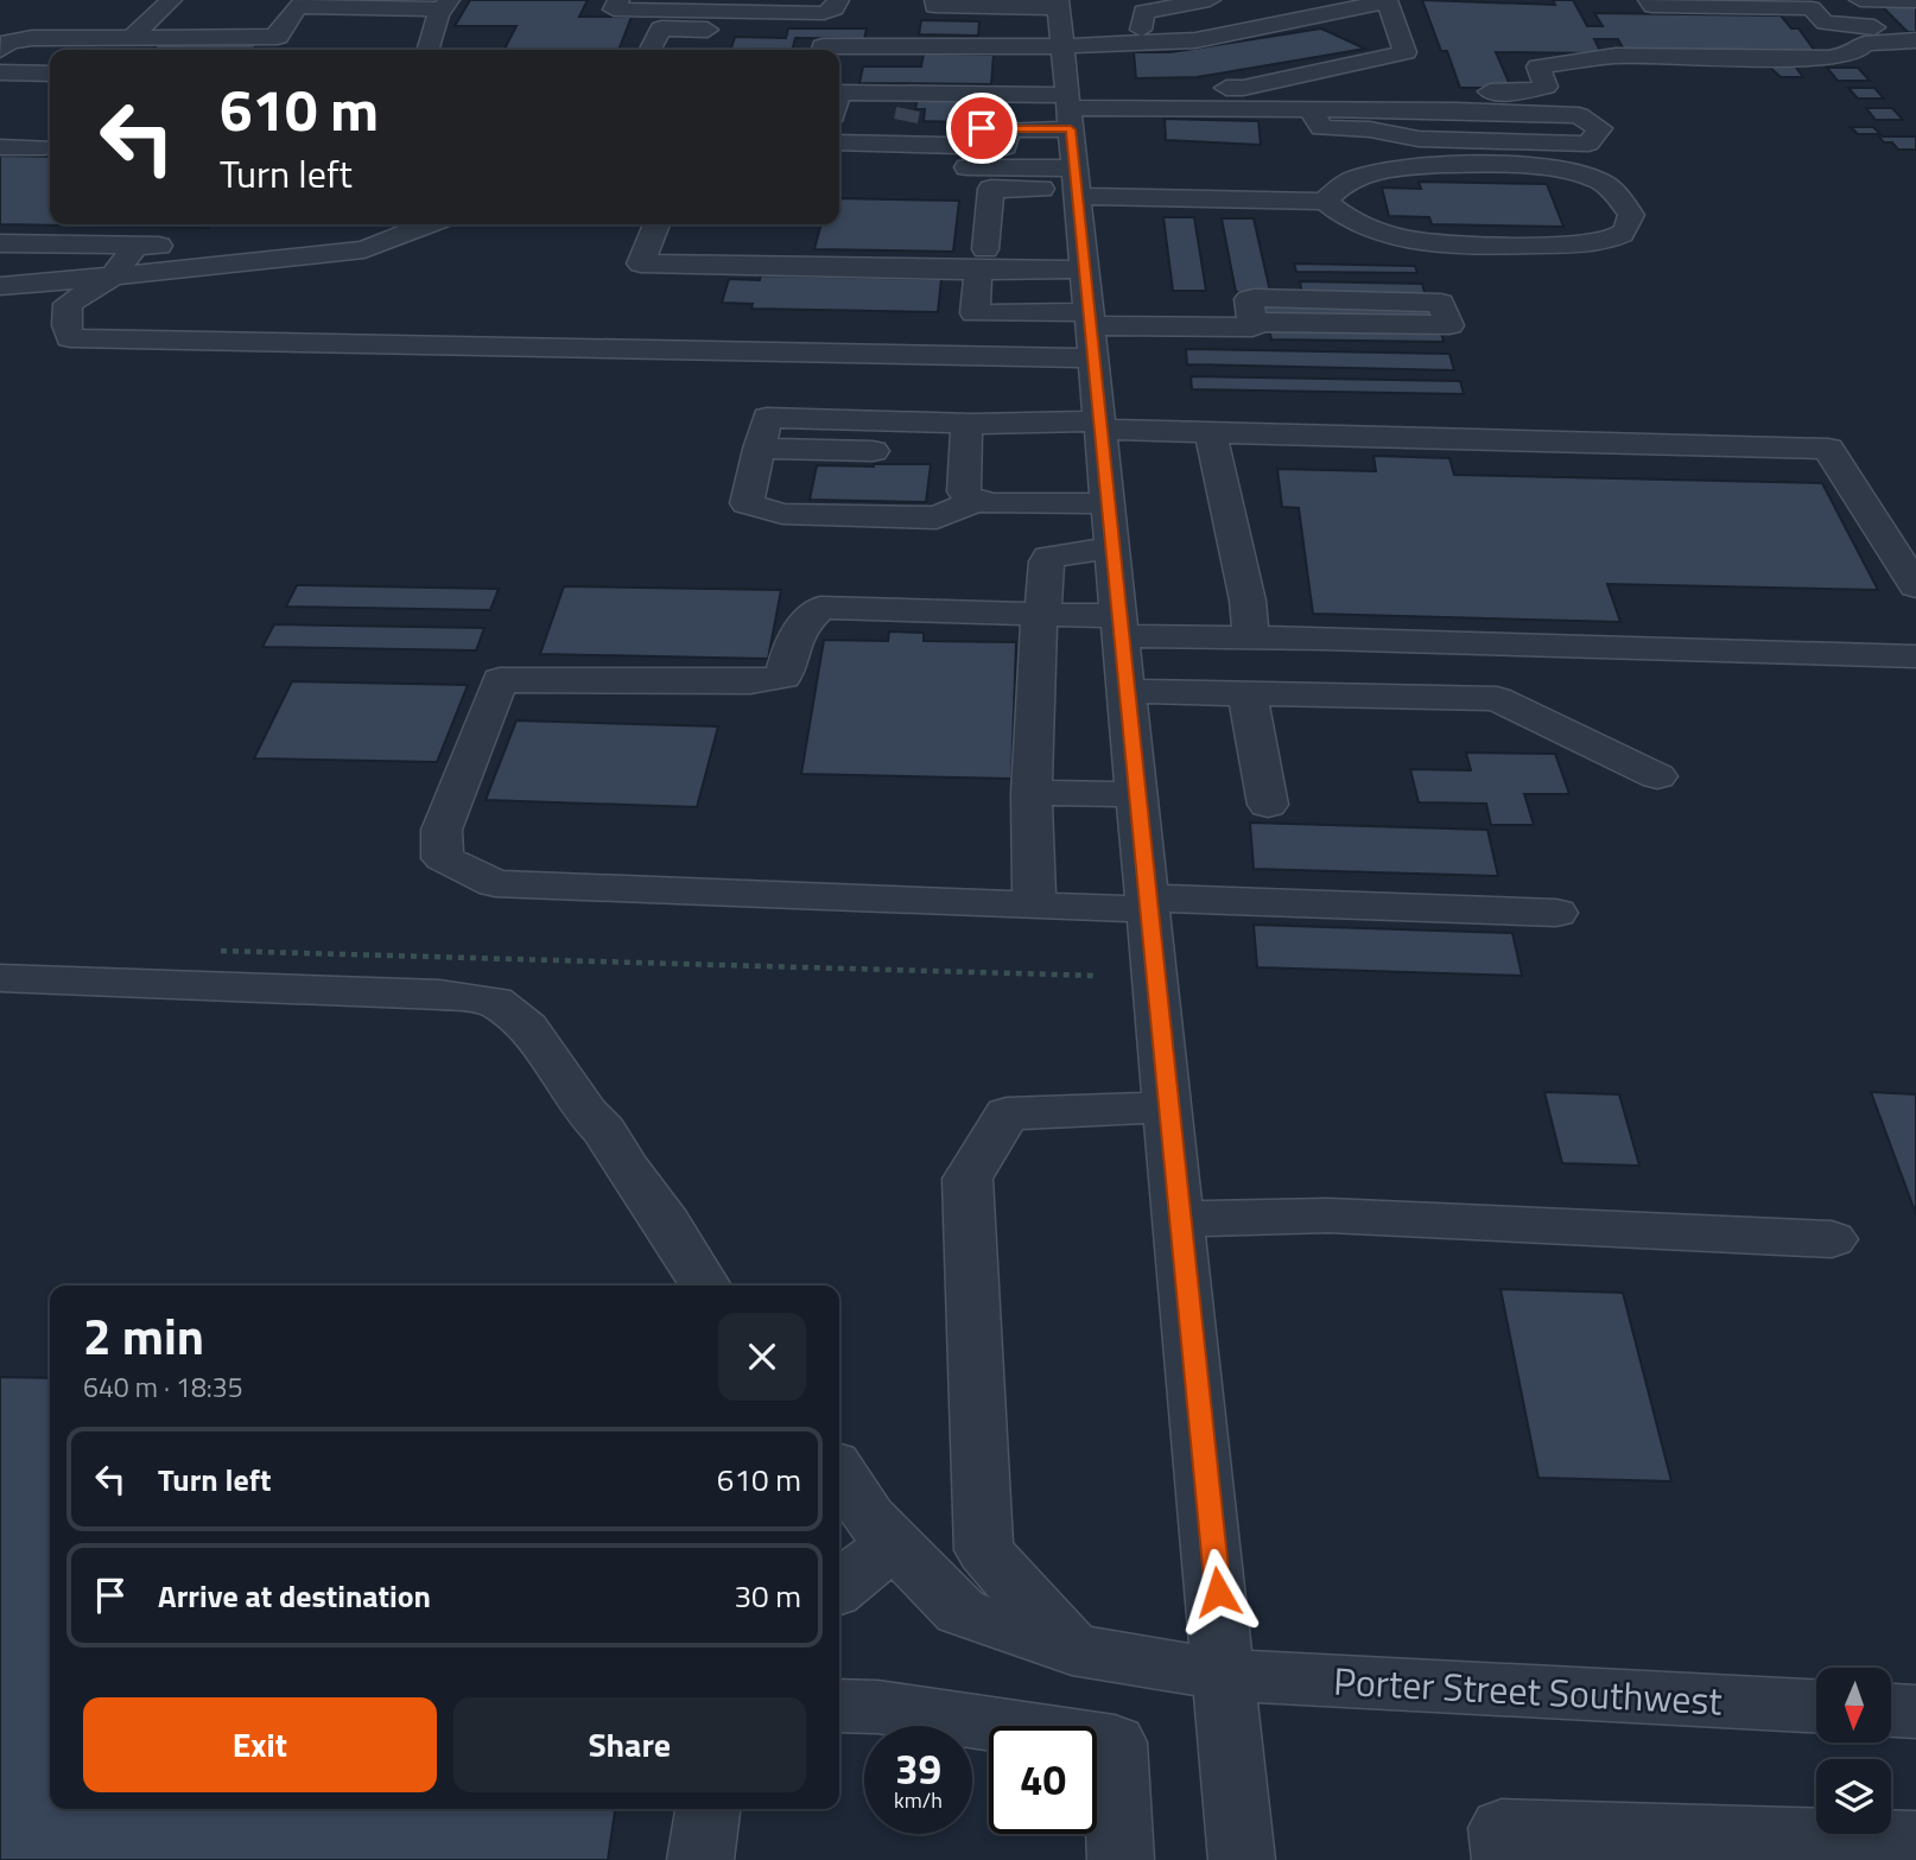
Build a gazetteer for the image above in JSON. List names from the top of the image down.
{
  "streets": {
    "street": ["Porter Street Southwest"]
  },
  "north": "bottom",
  "page": {
    "turn": ["610 m", "Turn left"],
    "heading": ["2 min", "640 m · 18:35"],
    "list": [
      {
        "name": "Turn left",
        "value": "610 m"
      },
      {
        "name": "Arrive at destination",
        "value": "30 m"
      }
    ],
    "buttons": ["Exit", "Share"],
    "speed": "39 km/h",
    "limit": "40"
  }
}
